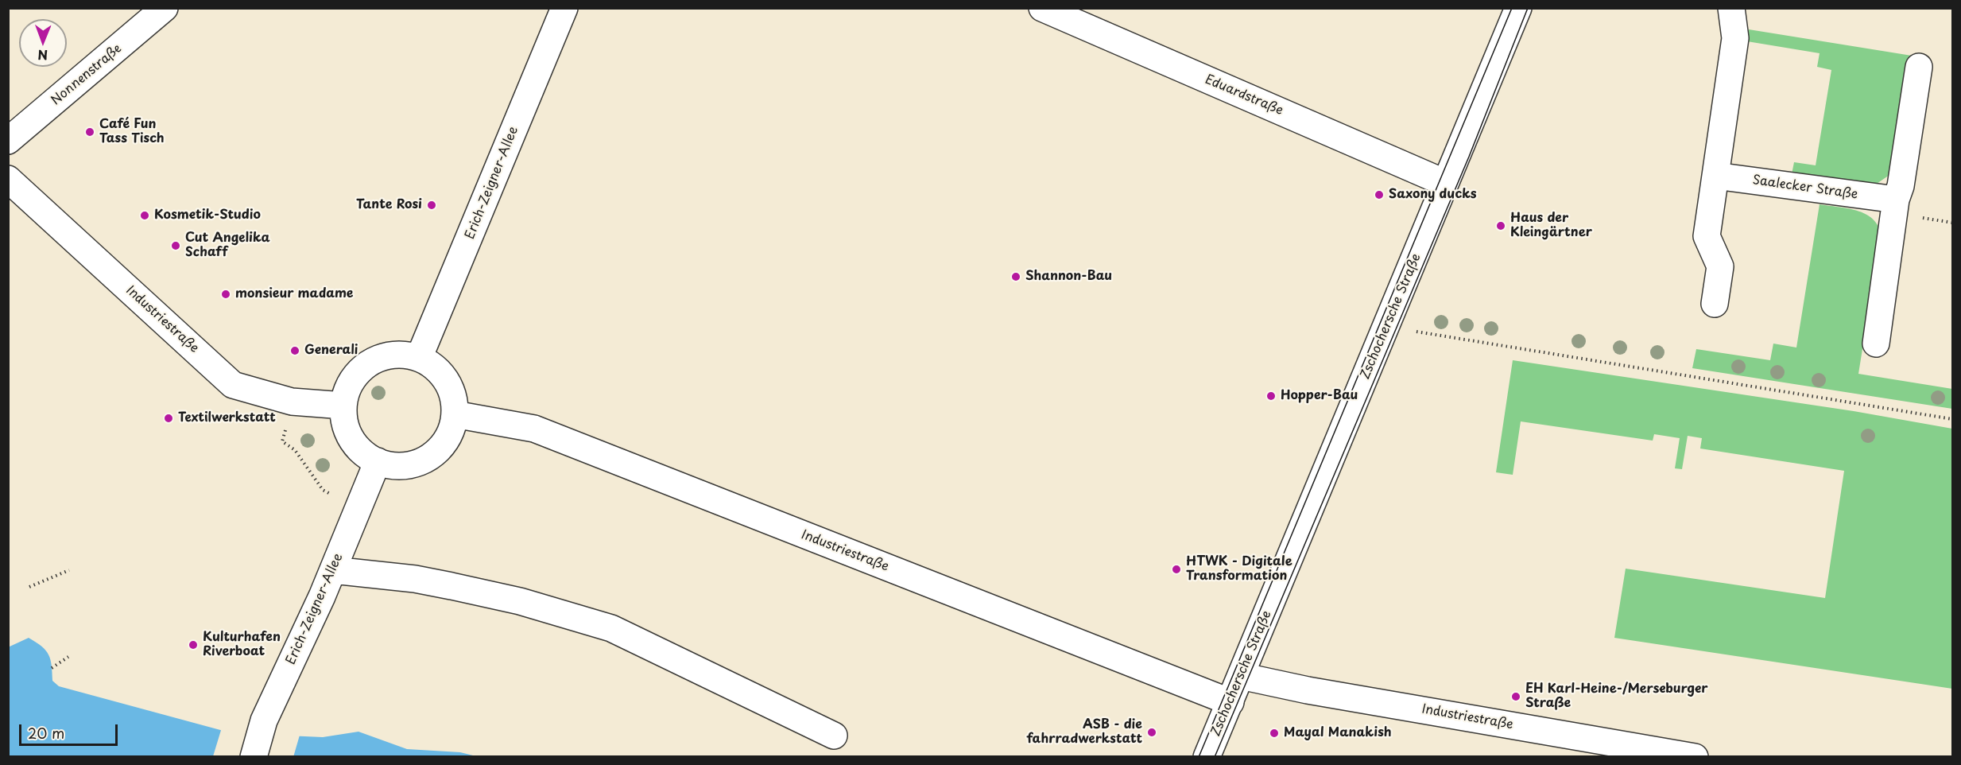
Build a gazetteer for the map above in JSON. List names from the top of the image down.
{
  "streets": {
    "street": [
      "Nonnenstraße",
      "Eduardstraße",
      "Erich-Zeigner-Allee",
      "Saalecker Straße",
      "Zschochersche Straße",
      "Industriestraße"
    ]
  },
  "crossings": [
    ["Eduardstraße", "Zschochersche Straße"],
    ["Erich-Zeigner-Allee", "Industriestraße"],
    ["Zschochersche Straße", "Industriestraße"]
  ],
  "places": [
    "Café Fun Tass Tisch",
    "Saxony ducks",
    "Tante Rosi",
    "Kosmetik-Studio",
    "Haus der Kleingärtner",
    "Cut Angelika Schaff",
    "Shannon-Bau",
    "monsieur madame",
    "Generali",
    "Hopper-Bau",
    "Textilwerkstatt",
    "HTWK - Digitale Transformation",
    "Kulturhafen Riverboat",
    "EH Karl-Heine-/Merseburger Straße",
    "ASB - die fahrradwerkstatt",
    "Mayal Manakish"
  ],
  "scale_bar": "20 m",
  "north": "bottom"
}
